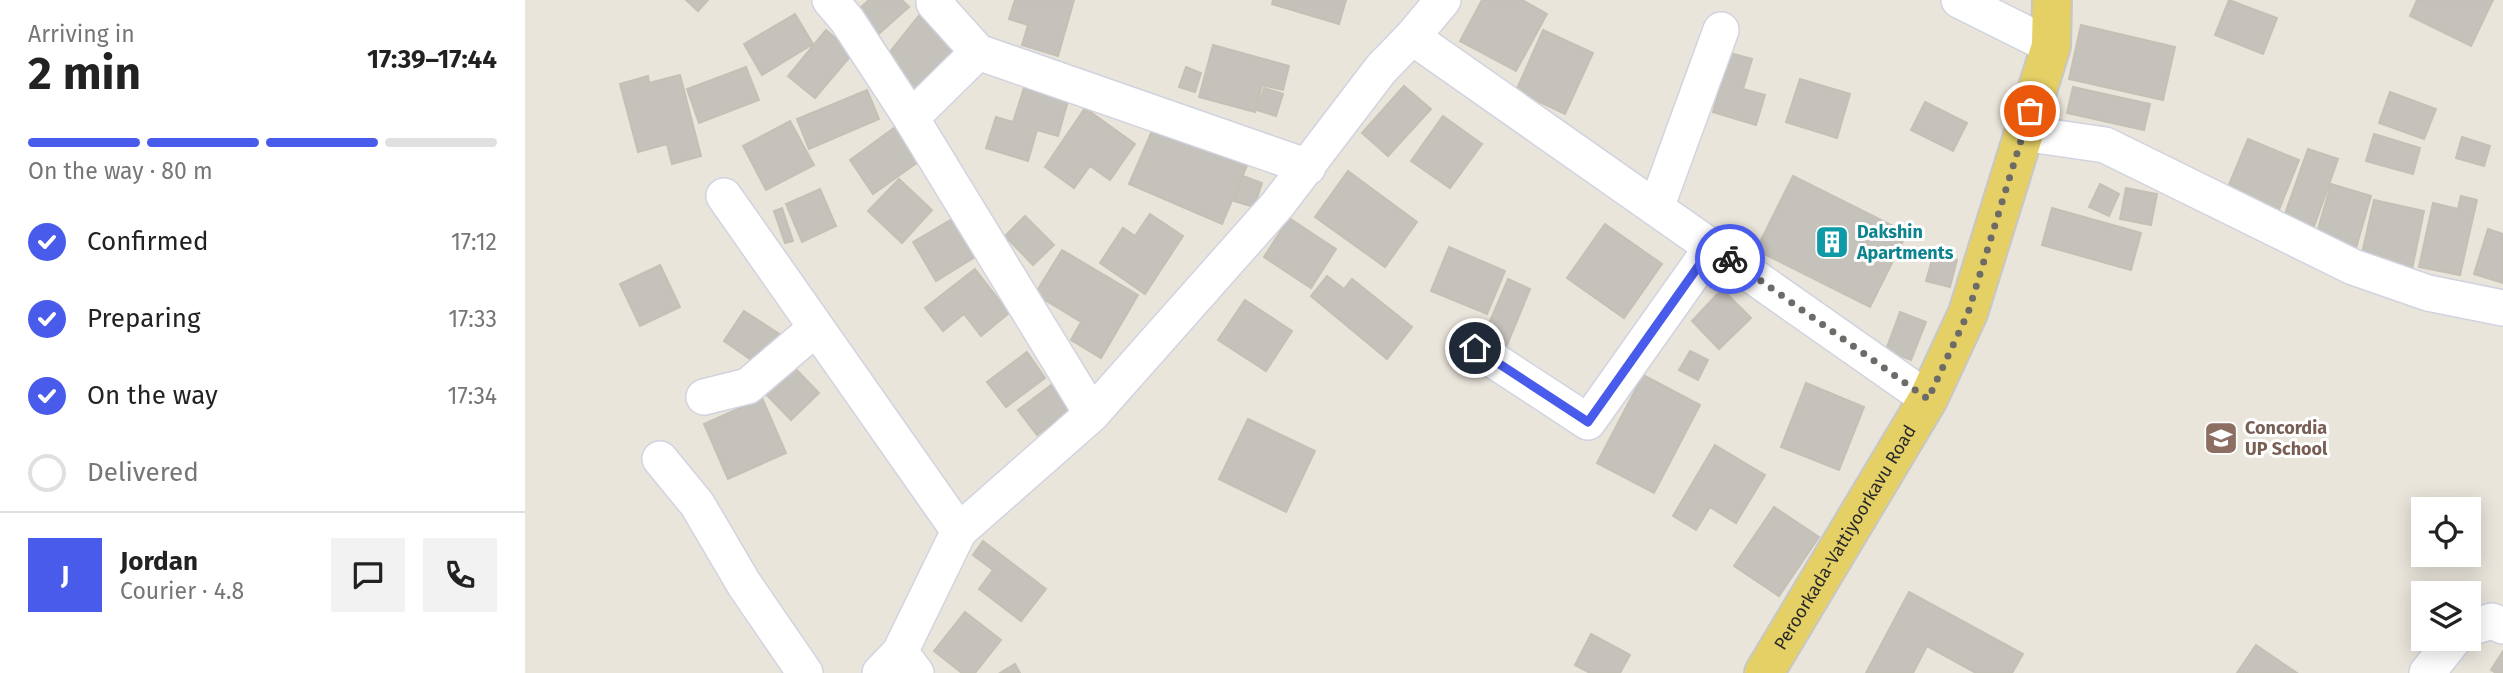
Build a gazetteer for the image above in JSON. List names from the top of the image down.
{
  "streets": {
    "main road": ["Peroorkada-Vattiyoorkavu Road"]
  },
  "places": {
    "building": ["Dakshin Apartments"],
    "school or university": ["Concordia UP School"]
  },
  "page": {
    "heading": ["2 min", "Arriving in", "17:39–17:44"],
    "panel": ["Jordan", "Courier · 4.8"],
    "bar": "On the way · 80 m",
    "list": [
      ["Confirmed", "17:12"],
      ["Preparing", "17:33"],
      ["On the way", "17:34"],
      "Delivered"
    ],
    "round": "J"
  }
}
